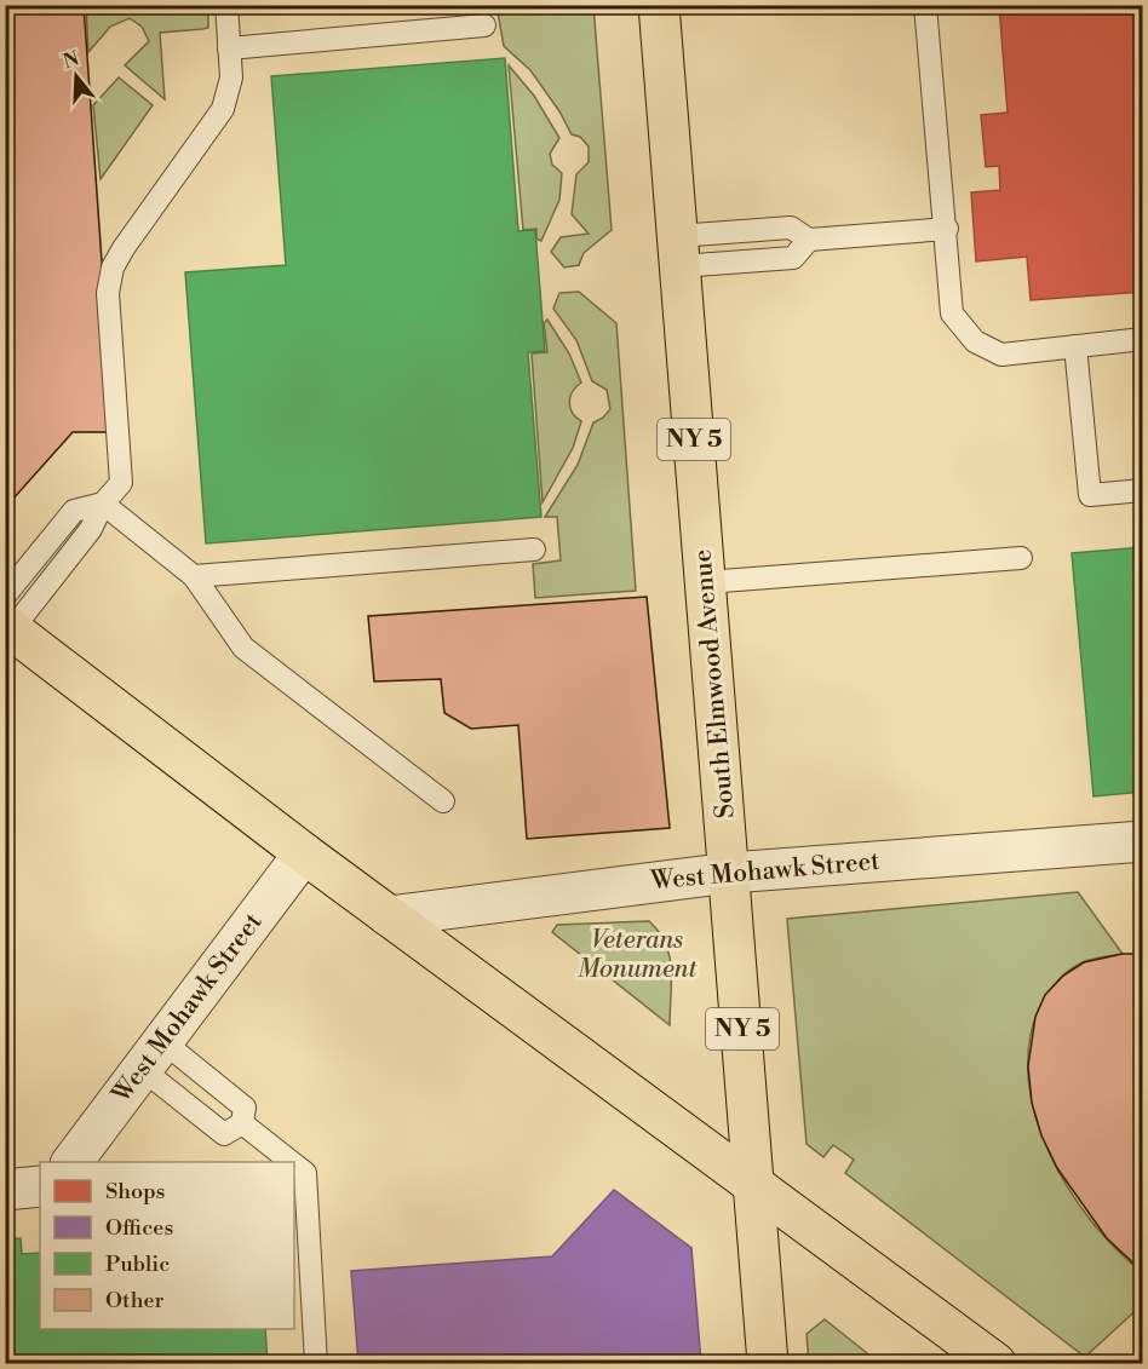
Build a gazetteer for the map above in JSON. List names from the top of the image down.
{
  "streets": {
    "main road": ["NY 5", "South Elmwood Avenue"],
    "street": ["West Mohawk Street"]
  },
  "crossings": [
    ["South Elmwood Avenue", "West Mohawk Street"]
  ],
  "parks": ["Veterans Monument"],
  "legend": [
    "Shops",
    "Offices",
    "Public",
    "Other"
  ],
  "north": "top"
}
